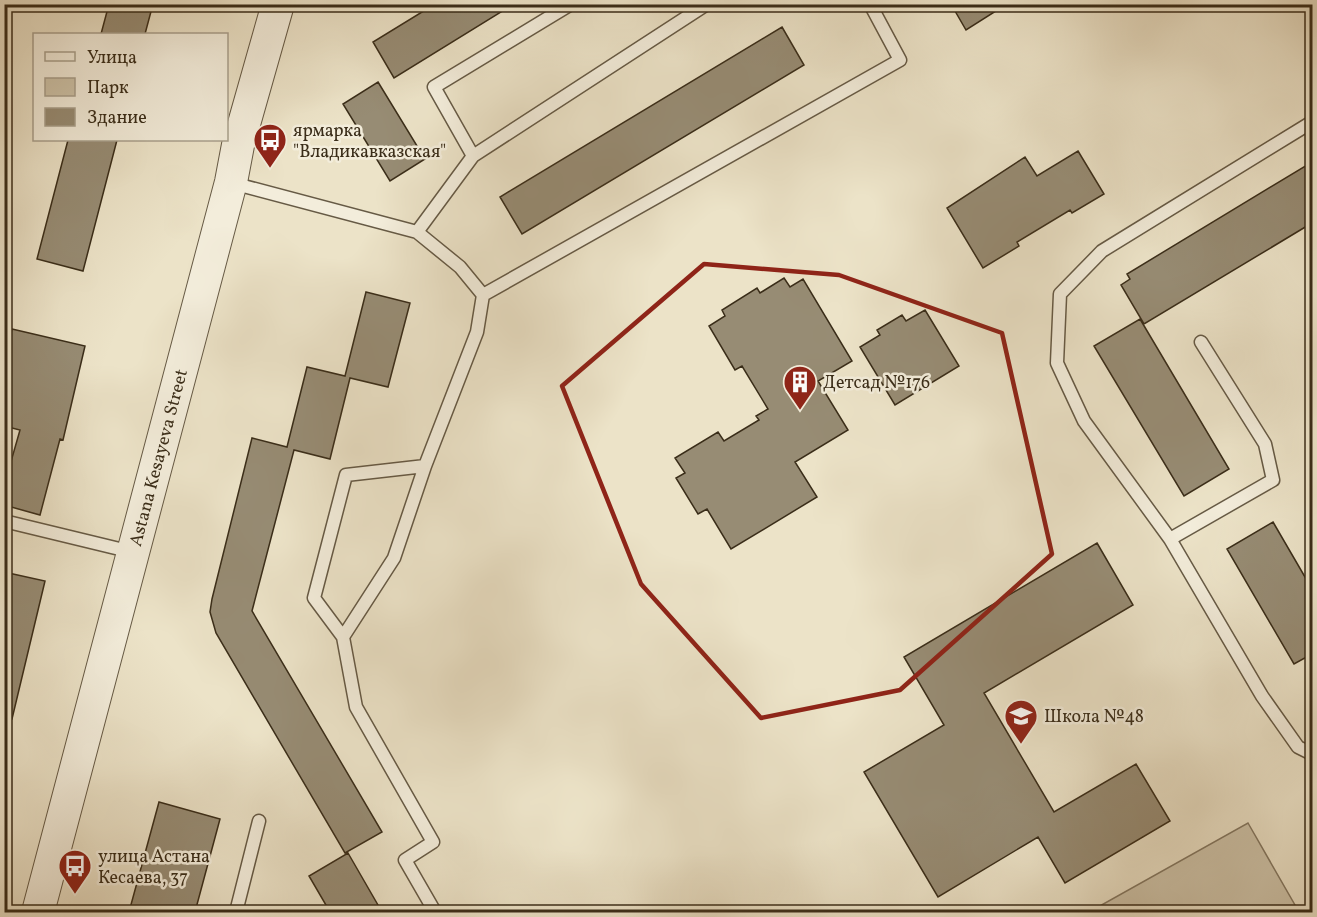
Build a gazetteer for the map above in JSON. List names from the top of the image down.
{
  "streets": {
    "street": ["Astana Kesayeva Street"]
  },
  "places": {
    "bus stop": ["ярмарка \"Владикавказская\"", "улица Астана Кесаева, 37"],
    "building": ["Детсад №176"],
    "school or university": ["Школа №48"]
  },
  "legend": ["Улица", "Парк", "Здание"]
}
